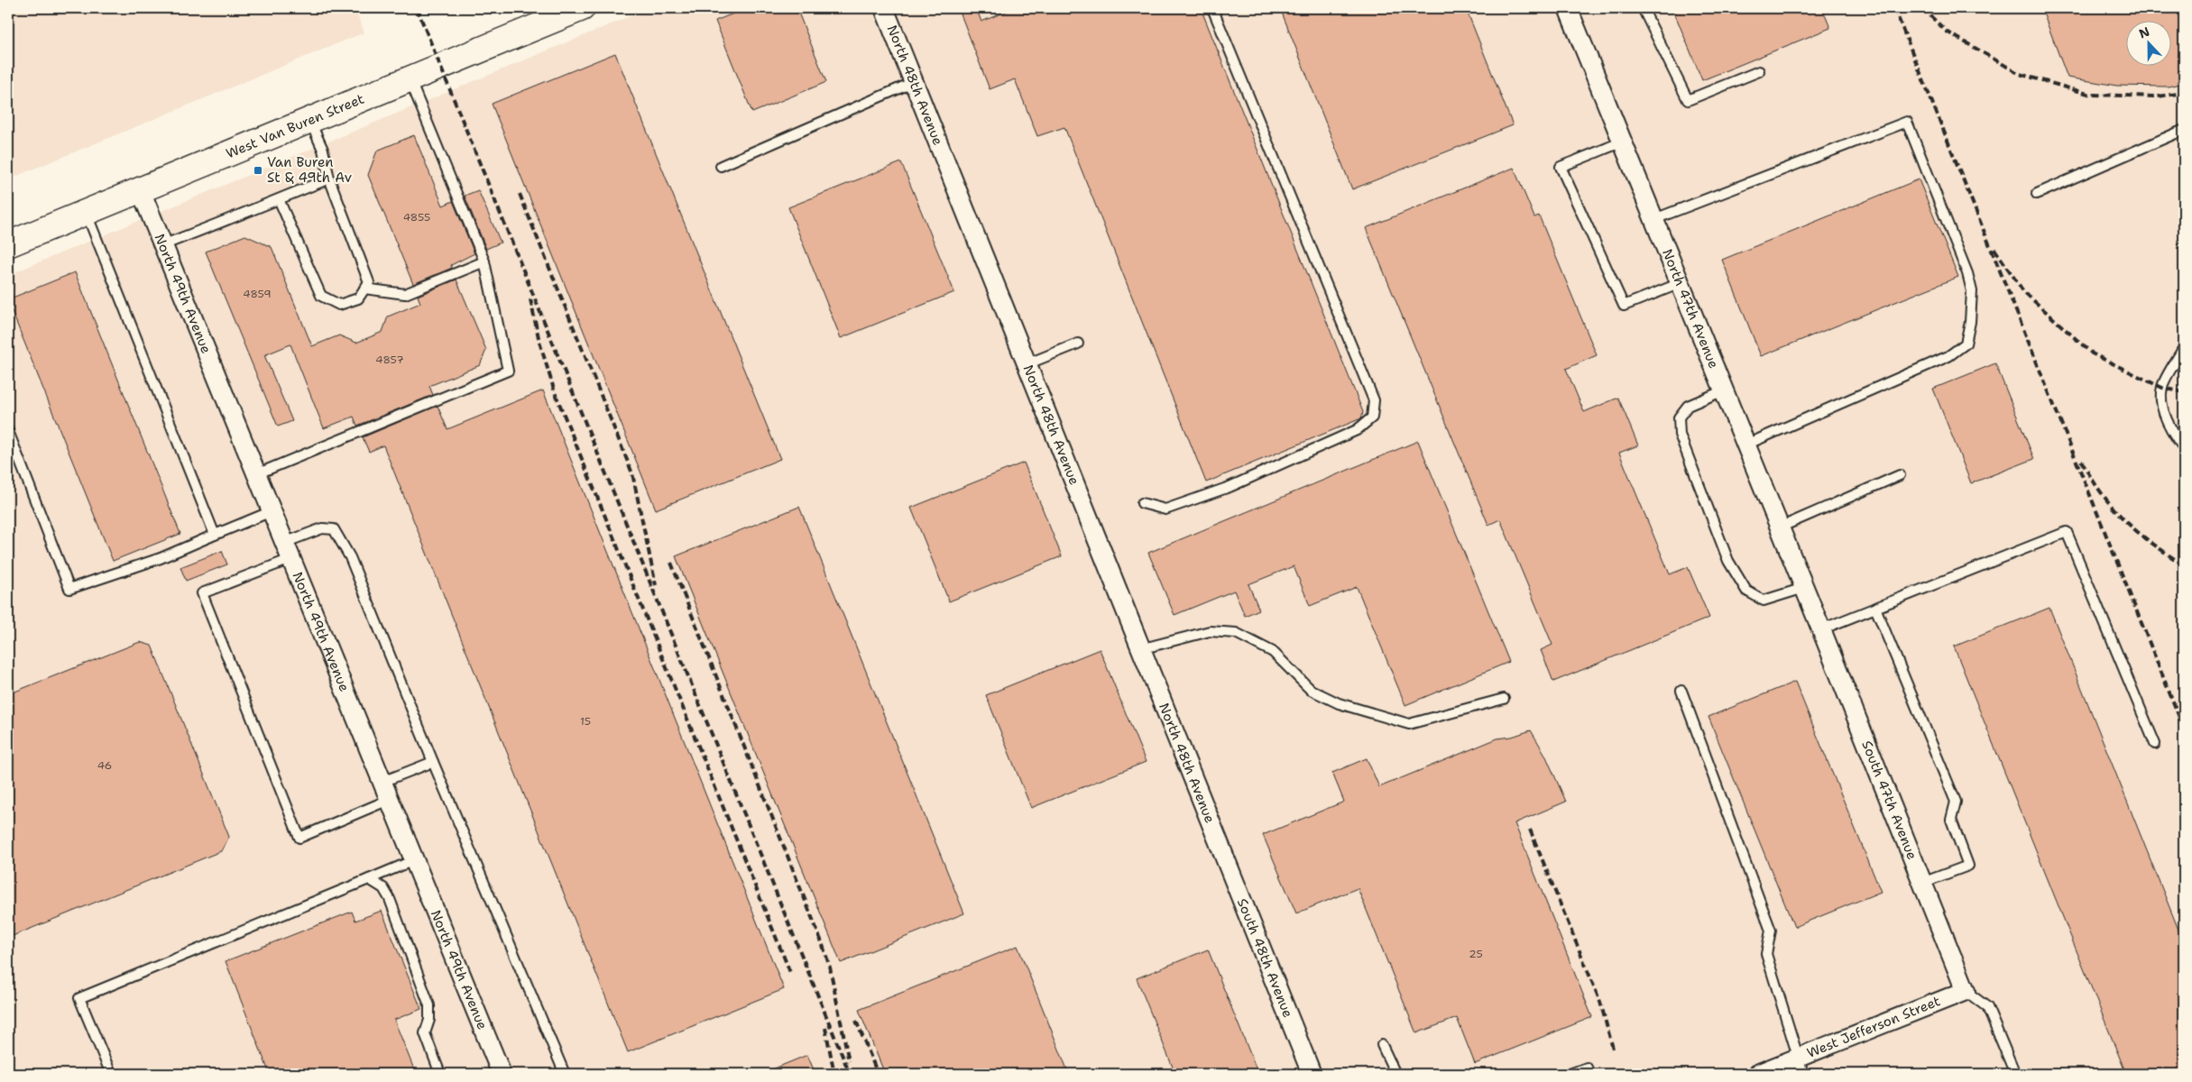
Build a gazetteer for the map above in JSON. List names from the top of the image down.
{
  "streets": {
    "main road": ["West Van Buren Street"],
    "street": [
      "North 48th Avenue",
      "North 49th Avenue",
      "North 47th Avenue",
      "South 47th Avenue",
      "South 48th Avenue",
      "West Jefferson Street"
    ]
  },
  "crossings": [
    ["North 48th Avenue", "South 48th Avenue"],
    ["West Van Buren Street", "North 49th Avenue"],
    ["North 47th Avenue", "South 47th Avenue"],
    ["South 47th Avenue", "West Jefferson Street"]
  ],
  "places": {
    "transit": ["Van Buren St & 49th Av"]
  },
  "house_numbers": [
    "4855",
    "4859",
    "4857",
    "15",
    "46",
    "25"
  ],
  "north": "top"
}
